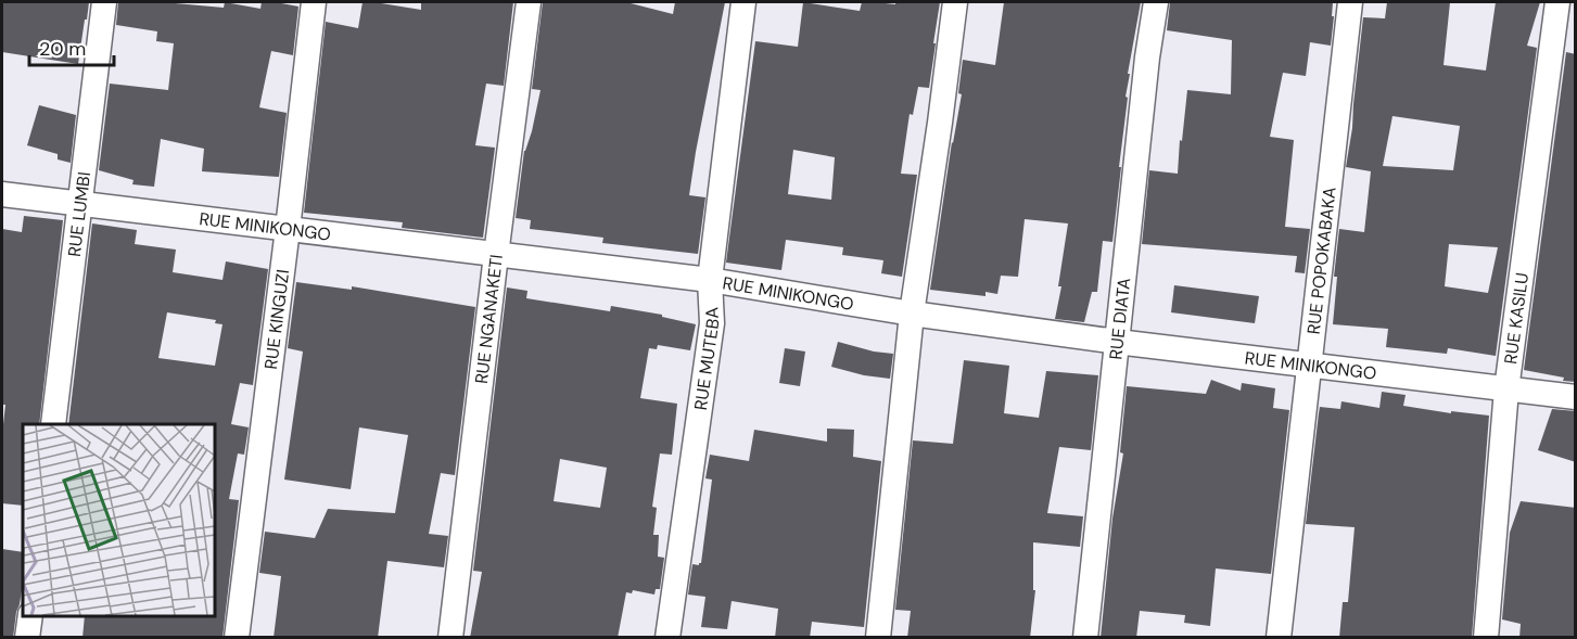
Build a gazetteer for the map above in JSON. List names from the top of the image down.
{
  "streets": {
    "street": [
      "RUE LUMBI",
      "RUE MINIKONGO",
      "RUE POPOKABAKA",
      "RUE NGANAKETI",
      "RUE DIATA",
      "RUE KASILU",
      "RUE KINGUZI",
      "RUE MUTEBA"
    ]
  },
  "crossings": [
    ["RUE LUMBI", "RUE MINIKONGO"],
    ["RUE MINIKONGO", "RUE POPOKABAKA"],
    ["RUE MINIKONGO", "RUE NGANAKETI"],
    ["RUE MINIKONGO", "RUE DIATA"],
    ["RUE MINIKONGO", "RUE KASILU"],
    ["RUE MINIKONGO", "RUE KINGUZI"],
    ["RUE MINIKONGO", "RUE MUTEBA"]
  ],
  "scale_bar": "20 m"
}
